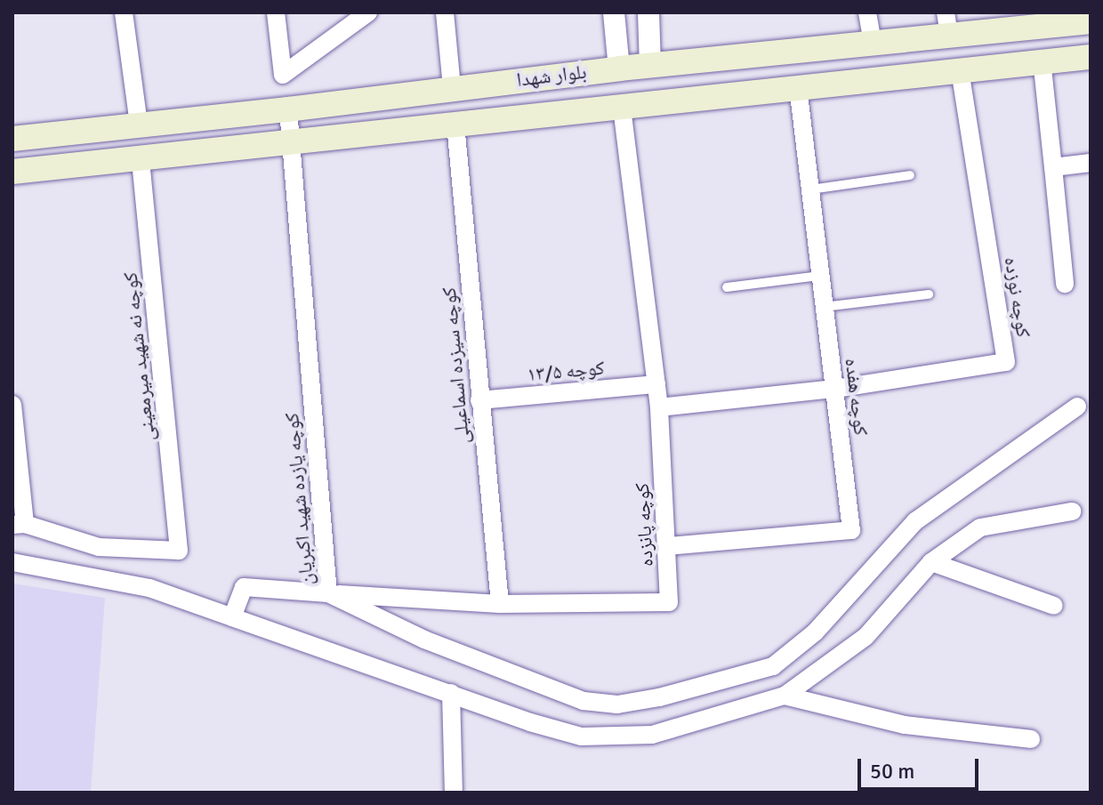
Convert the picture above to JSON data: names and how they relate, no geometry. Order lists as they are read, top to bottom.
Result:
{
  "streets": {
    "main road": ["بلوار شهدا"],
    "street": [
      "کوچه نوزده",
      "کوچه نه شهید میرمعینی",
      "کوچه سیزده اسماعیلی",
      "کوچه ۱۳/۵",
      "کوچه هفده",
      "کوچه یازده شهید اکبریان",
      "کوچه پانزده"
    ]
  },
  "crossings": [
    ["بلوار شهدا", "کوچه نوزده"],
    ["بلوار شهدا", "کوچه نه شهید میرمعینی"],
    ["بلوار شهدا", "کوچه سیزده اسماعیلی"],
    ["بلوار شهدا", "کوچه هفده"],
    ["بلوار شهدا", "کوچه یازده شهید اکبریان"],
    ["بلوار شهدا", "کوچه پانزده"],
    ["کوچه نوزده", "کوچه هفده"],
    ["کوچه سیزده اسماعیلی", "کوچه ۱۳/۵"],
    ["کوچه سیزده اسماعیلی", "کوچه پانزده"],
    ["کوچه ۱۳/۵", "کوچه پانزده"],
    ["کوچه هفده", "کوچه پانزده"],
    ["کوچه یازده شهید اکبریان", "کوچه پانزده"]
  ],
  "scale_bar": "50 m"
}
